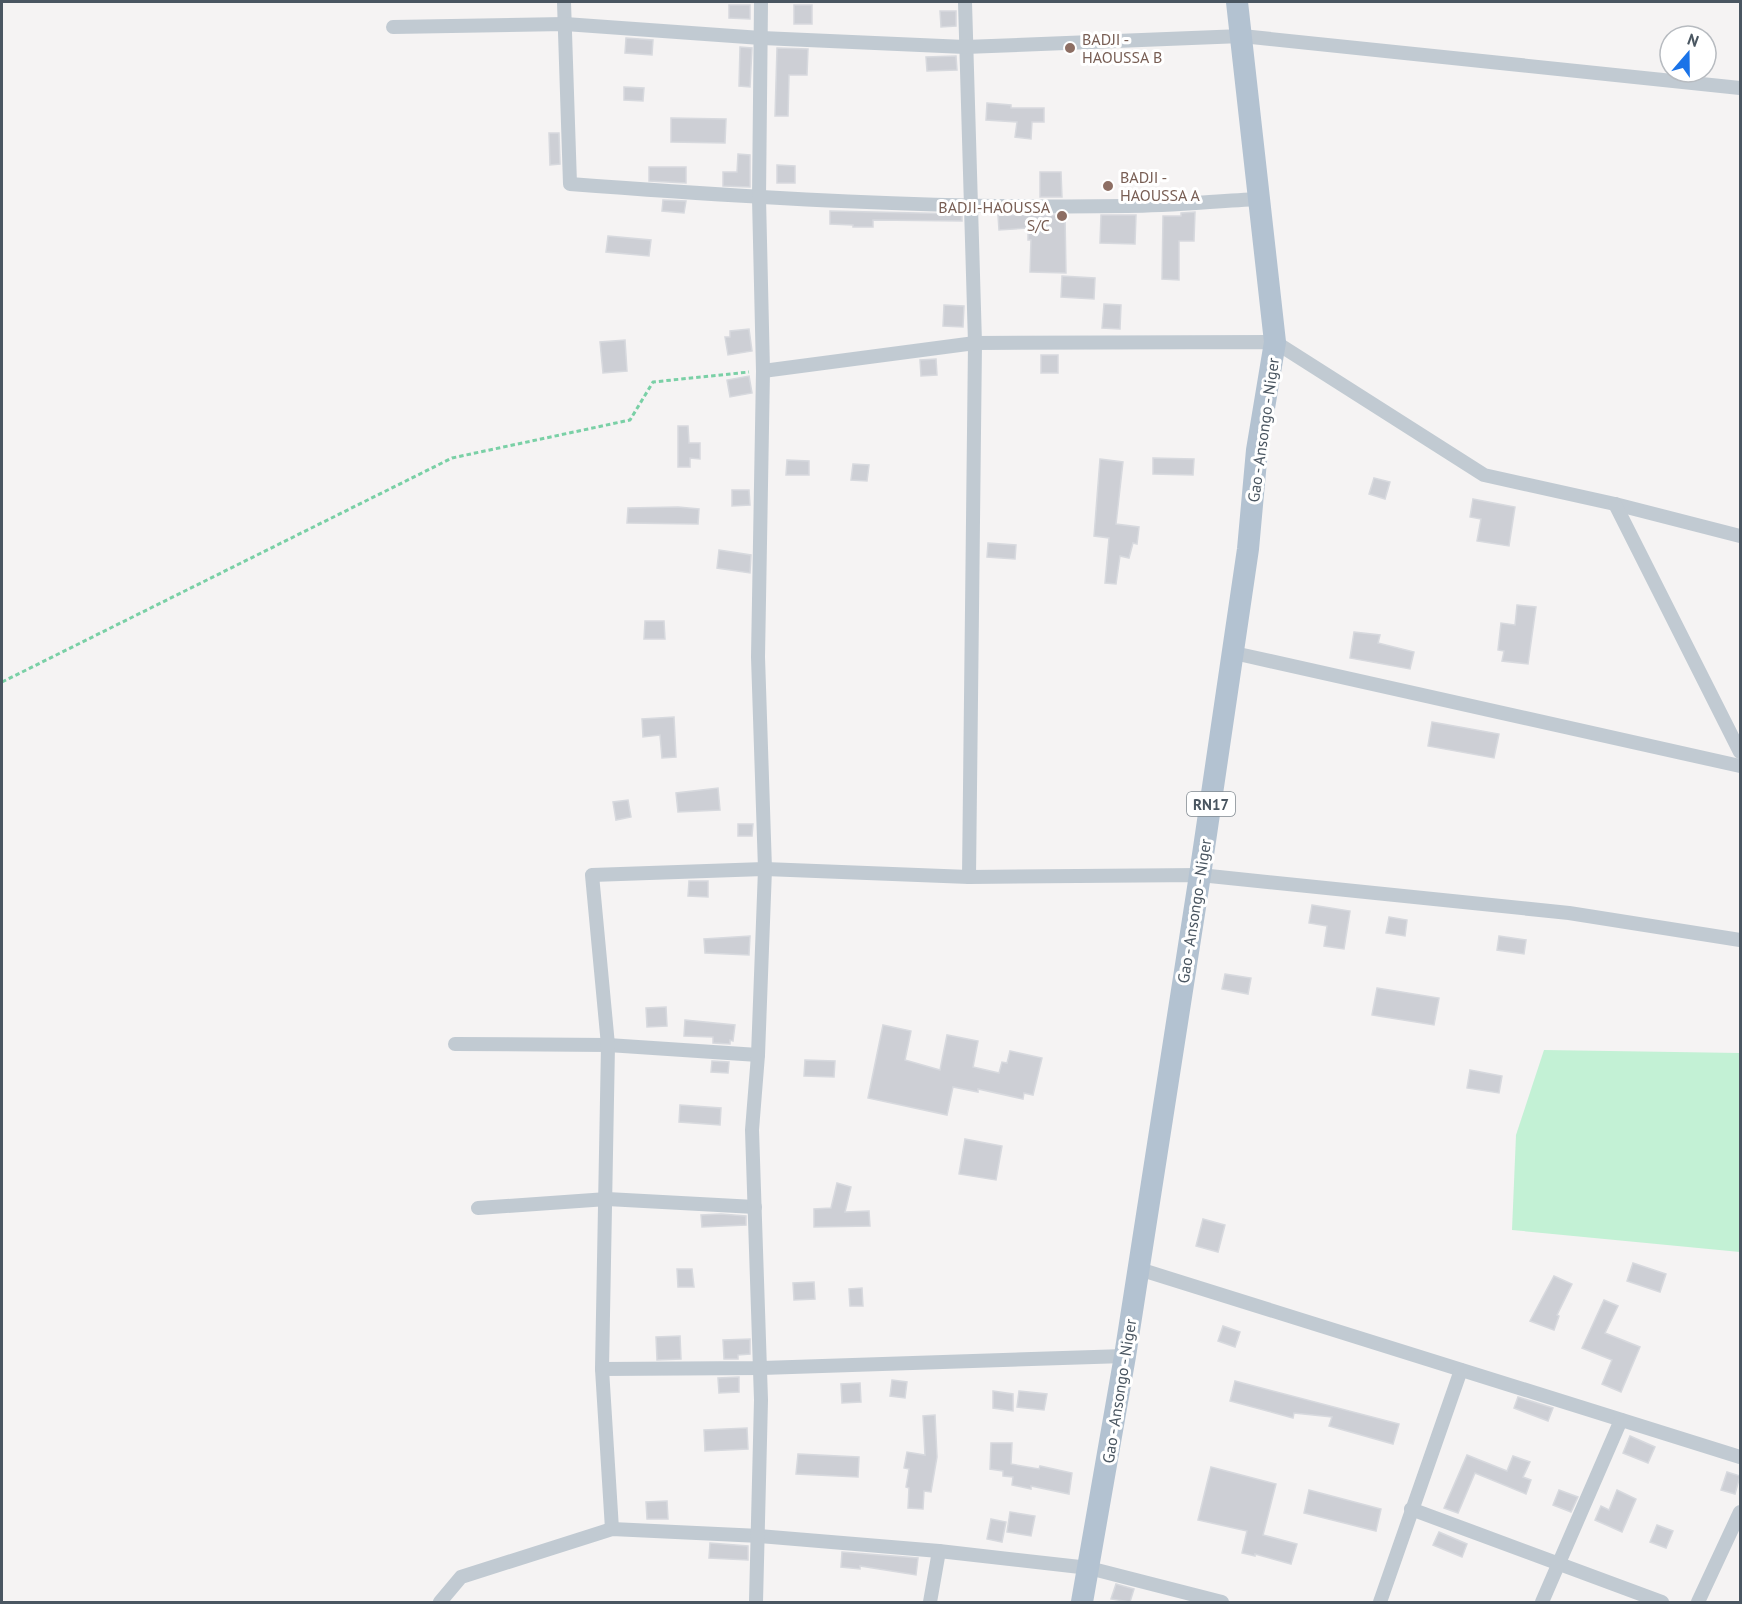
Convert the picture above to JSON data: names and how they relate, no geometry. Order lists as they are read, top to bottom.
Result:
{
  "streets": {
    "main road": ["Gao - Ansongo - Niger", "RN17"]
  },
  "places": ["BADJI - HAOUSSA B", "BADJI - HAOUSSA A", "BADJI-HAOUSSA S/C"],
  "north": "top"
}
